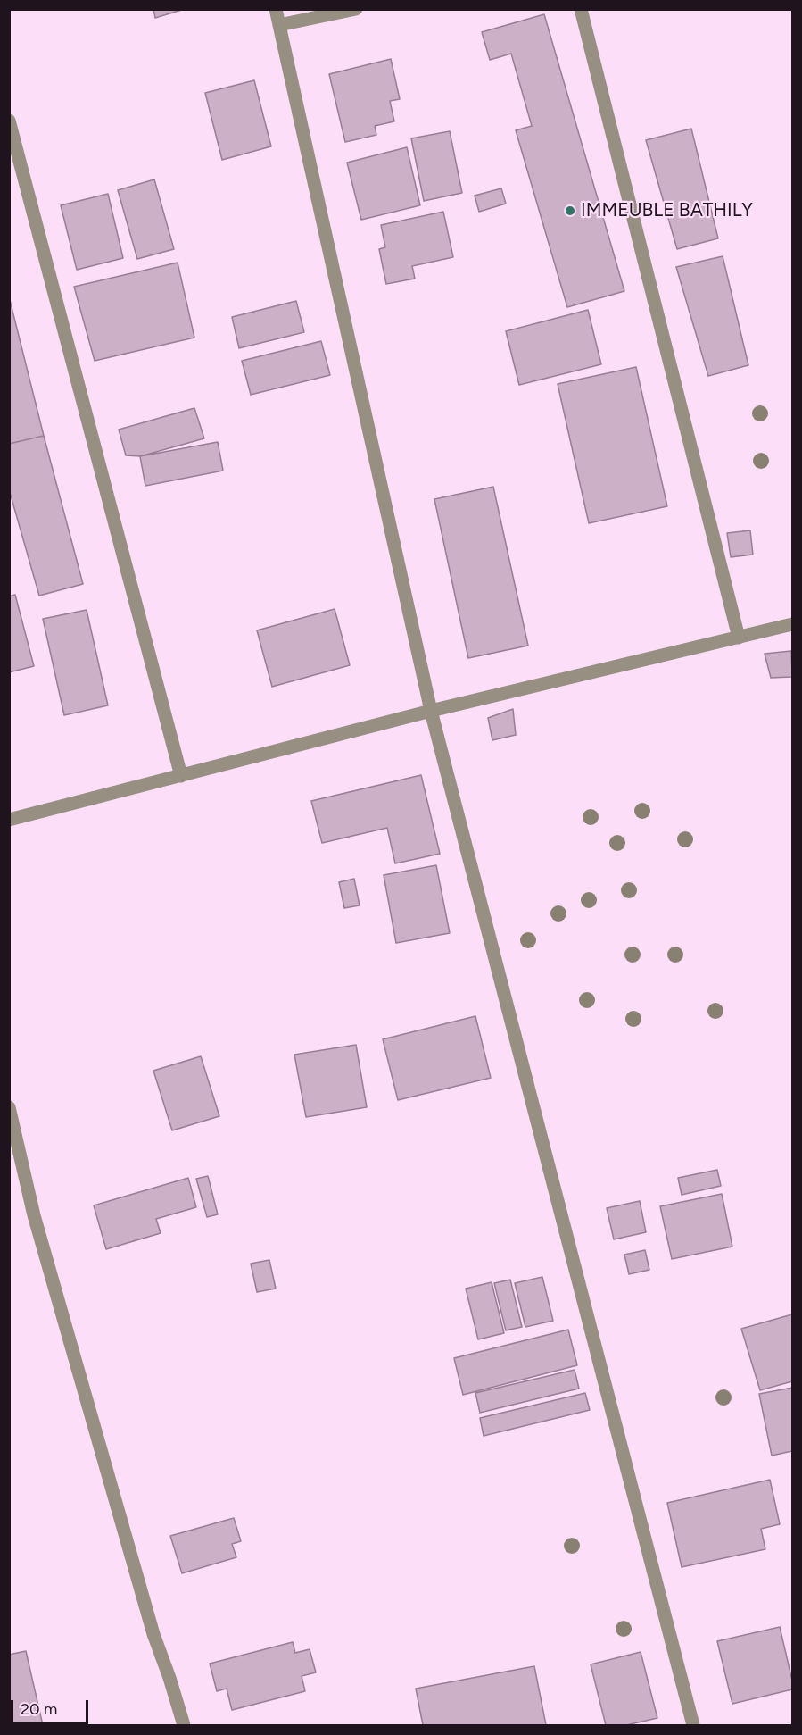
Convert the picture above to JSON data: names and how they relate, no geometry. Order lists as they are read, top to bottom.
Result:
{
  "places": ["IMMEUBLE BATHILY"],
  "scale_bar": "20 m"
}
